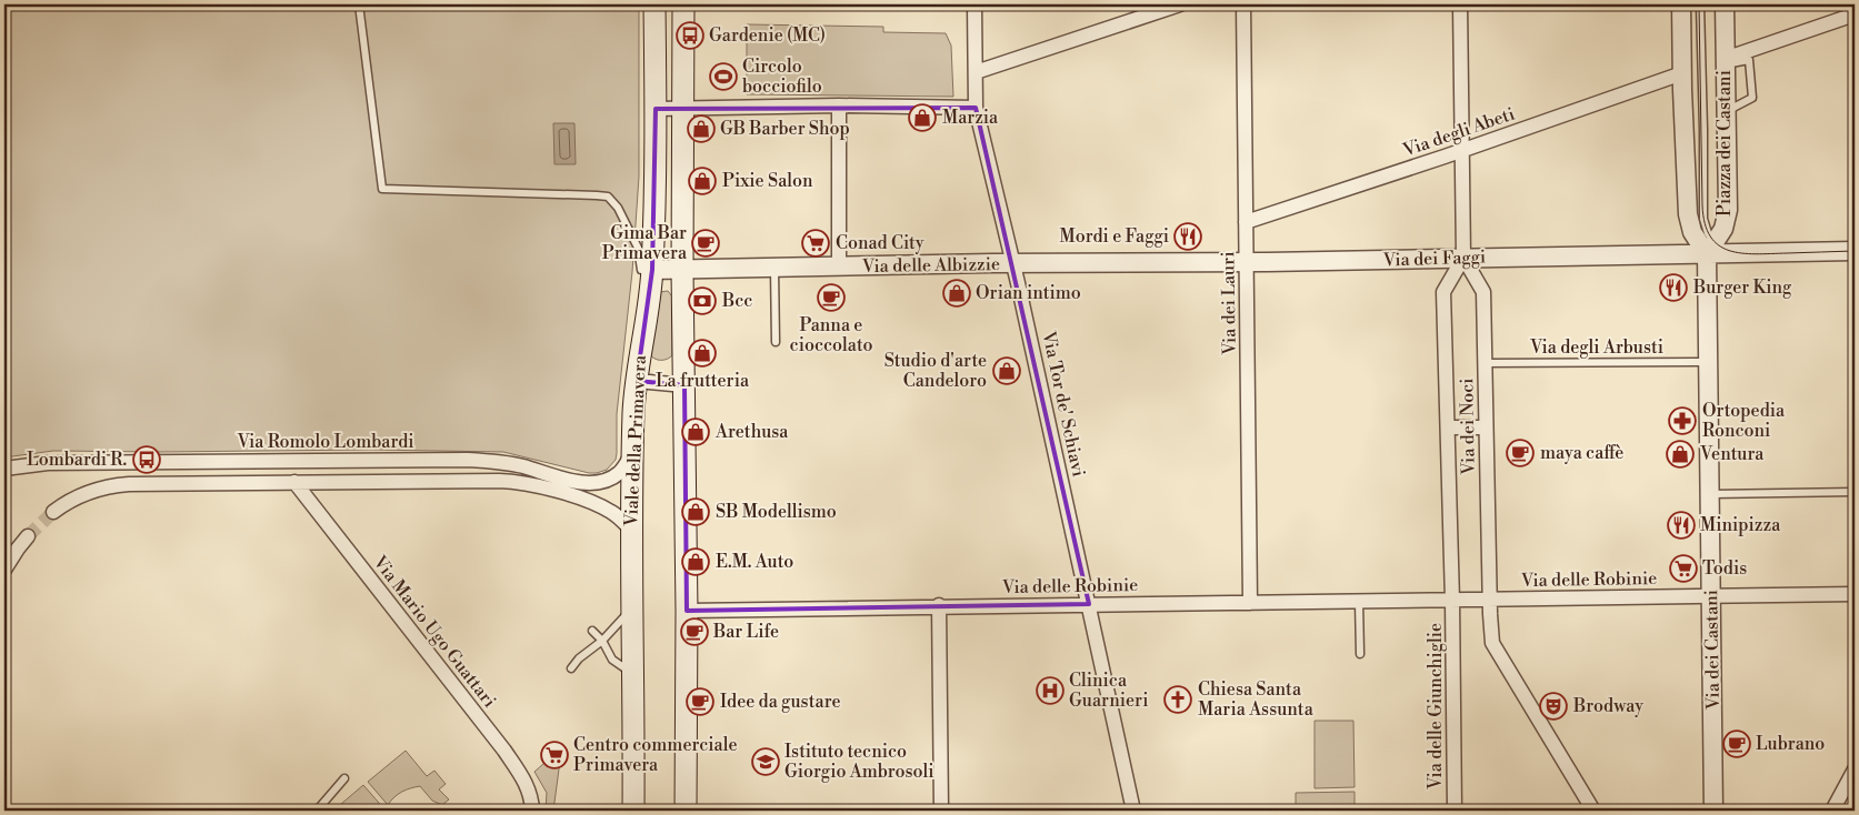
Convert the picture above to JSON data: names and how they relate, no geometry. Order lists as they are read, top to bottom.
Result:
{
  "streets": {
    "main road": ["Viale della Primavera"],
    "street": [
      "Via degli Abeti",
      "Piazza dei Castani",
      "Via dei Faggi",
      "Via delle Albizzie",
      "Via dei Lauri",
      "Via Tor de' Schiavi",
      "Via dei Noci",
      "Via Romolo Lombardi",
      "Via delle Robinie",
      "Via Mario Ugo Guattari",
      "Via dei Castani",
      "Via delle Giunchiglie"
    ],
    "lane": ["Via degli Arbusti"]
  },
  "crossings": [
    ["Via degli Abeti", "Piazza dei Castani"],
    ["Via degli Abeti", "Via dei Lauri"],
    ["Via degli Abeti", "Via dei Noci"],
    ["Piazza dei Castani", "Via dei Faggi"],
    ["Piazza dei Castani", "Via dei Castani"],
    ["Via dei Faggi", "Via delle Albizzie"],
    ["Via dei Faggi", "Via dei Lauri"],
    ["Via dei Faggi", "Via Tor de' Schiavi"],
    ["Via dei Faggi", "Via dei Noci"],
    ["Via dei Faggi", "Via dei Castani"],
    ["Via delle Albizzie", "Via Tor de' Schiavi"],
    ["Via delle Albizzie", "Viale della Primavera"],
    ["Via dei Lauri", "Via delle Robinie"],
    ["Via degli Arbusti", "Via dei Noci"],
    ["Via degli Arbusti", "Via dei Castani"],
    ["Via Tor de' Schiavi", "Via delle Robinie"],
    ["Via dei Noci", "Via delle Robinie"],
    ["Via dei Noci", "Via delle Giunchiglie"],
    ["Viale della Primavera", "Via Romolo Lombardi"],
    ["Via delle Robinie", "Via dei Castani"],
    ["Via delle Robinie", "Via delle Giunchiglie"]
  ],
  "places": {
    "bus stop": ["Gardenie (MC)", "Lombardi R."],
    "sports": ["Circolo bocciofilo"],
    "shop": [
      "Marzia",
      "GB Barber Shop",
      "Pixie Salon",
      "Orian intimo",
      "La frutteria",
      "Studio d'arte Candeloro",
      "Arethusa",
      "Ventura",
      "SB Modellismo",
      "E.M. Auto"
    ],
    "restaurant": ["Mordi e Faggi", "Burger King", "Minipizza"],
    "cafe": [
      "Gima Bar Primavera",
      "Panna e cioccolato",
      "maya caffè",
      "Bar Life",
      "Idee da gustare",
      "Lubrano"
    ],
    "supermarket": ["Conad City", "Todis", "Centro commerciale Primavera"],
    "bank": ["Bcc"],
    "pharmacy": ["Ortopedia Ronconi"],
    "hospital": ["Clinica Guarnieri"],
    "church": ["Chiesa Santa Maria Assunta"],
    "theatre": ["Brodway"],
    "school or university": ["Istituto tecnico Giorgio Ambrosoli"]
  }
}
